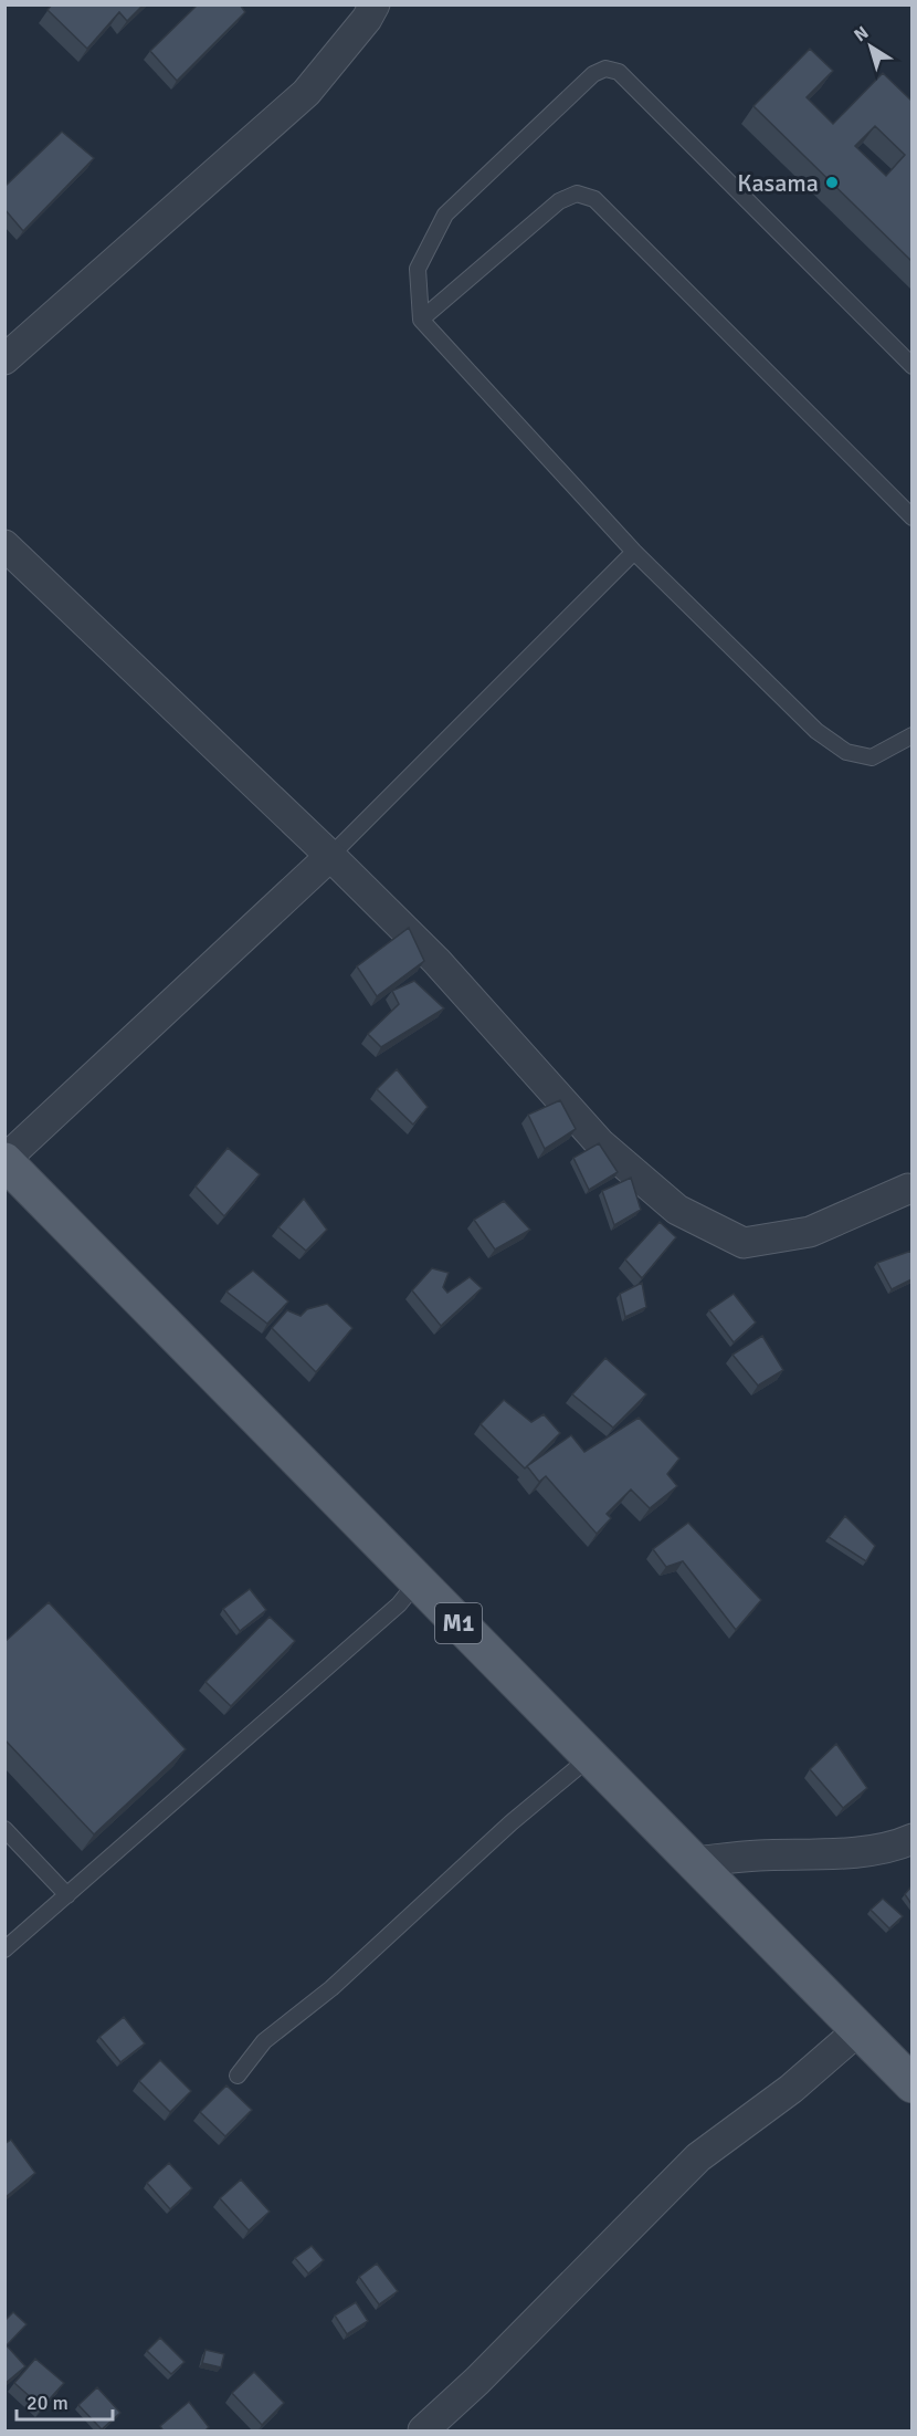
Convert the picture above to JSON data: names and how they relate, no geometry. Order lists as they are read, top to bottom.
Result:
{
  "streets": {
    "main road": ["M1"]
  },
  "places": ["Kasama"],
  "scale_bar": "20 m",
  "north": "top left"
}
